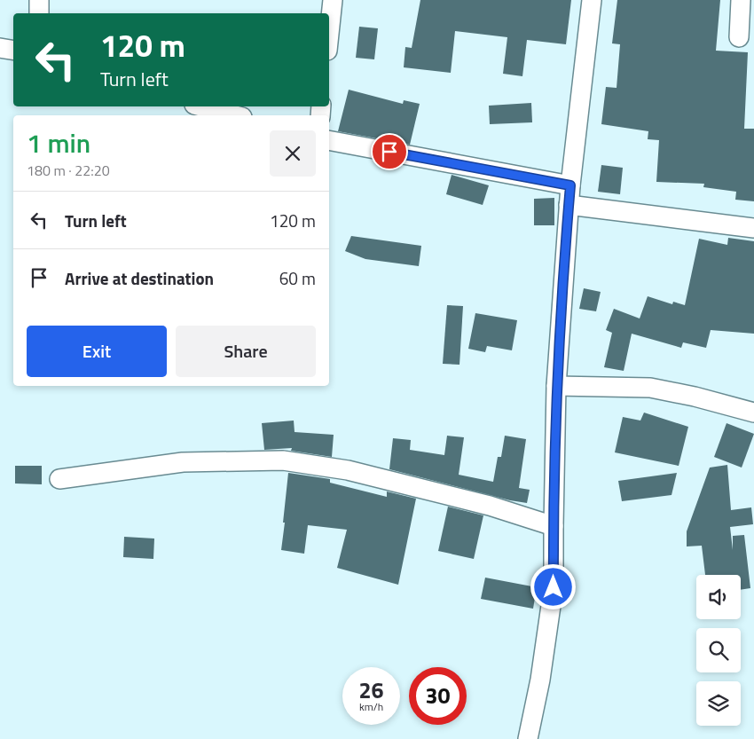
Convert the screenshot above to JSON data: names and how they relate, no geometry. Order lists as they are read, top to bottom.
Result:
{
  "page": {
    "turn": ["120 m", "Turn left"],
    "heading": ["1 min", "180 m · 22:20"],
    "list": [
      {
        "name": "Turn left",
        "value": "120 m"
      },
      {
        "name": "Arrive at destination",
        "value": "60 m"
      }
    ],
    "buttons": ["Exit", "Share"],
    "speed": "26 km/h",
    "limit": "30"
  }
}
